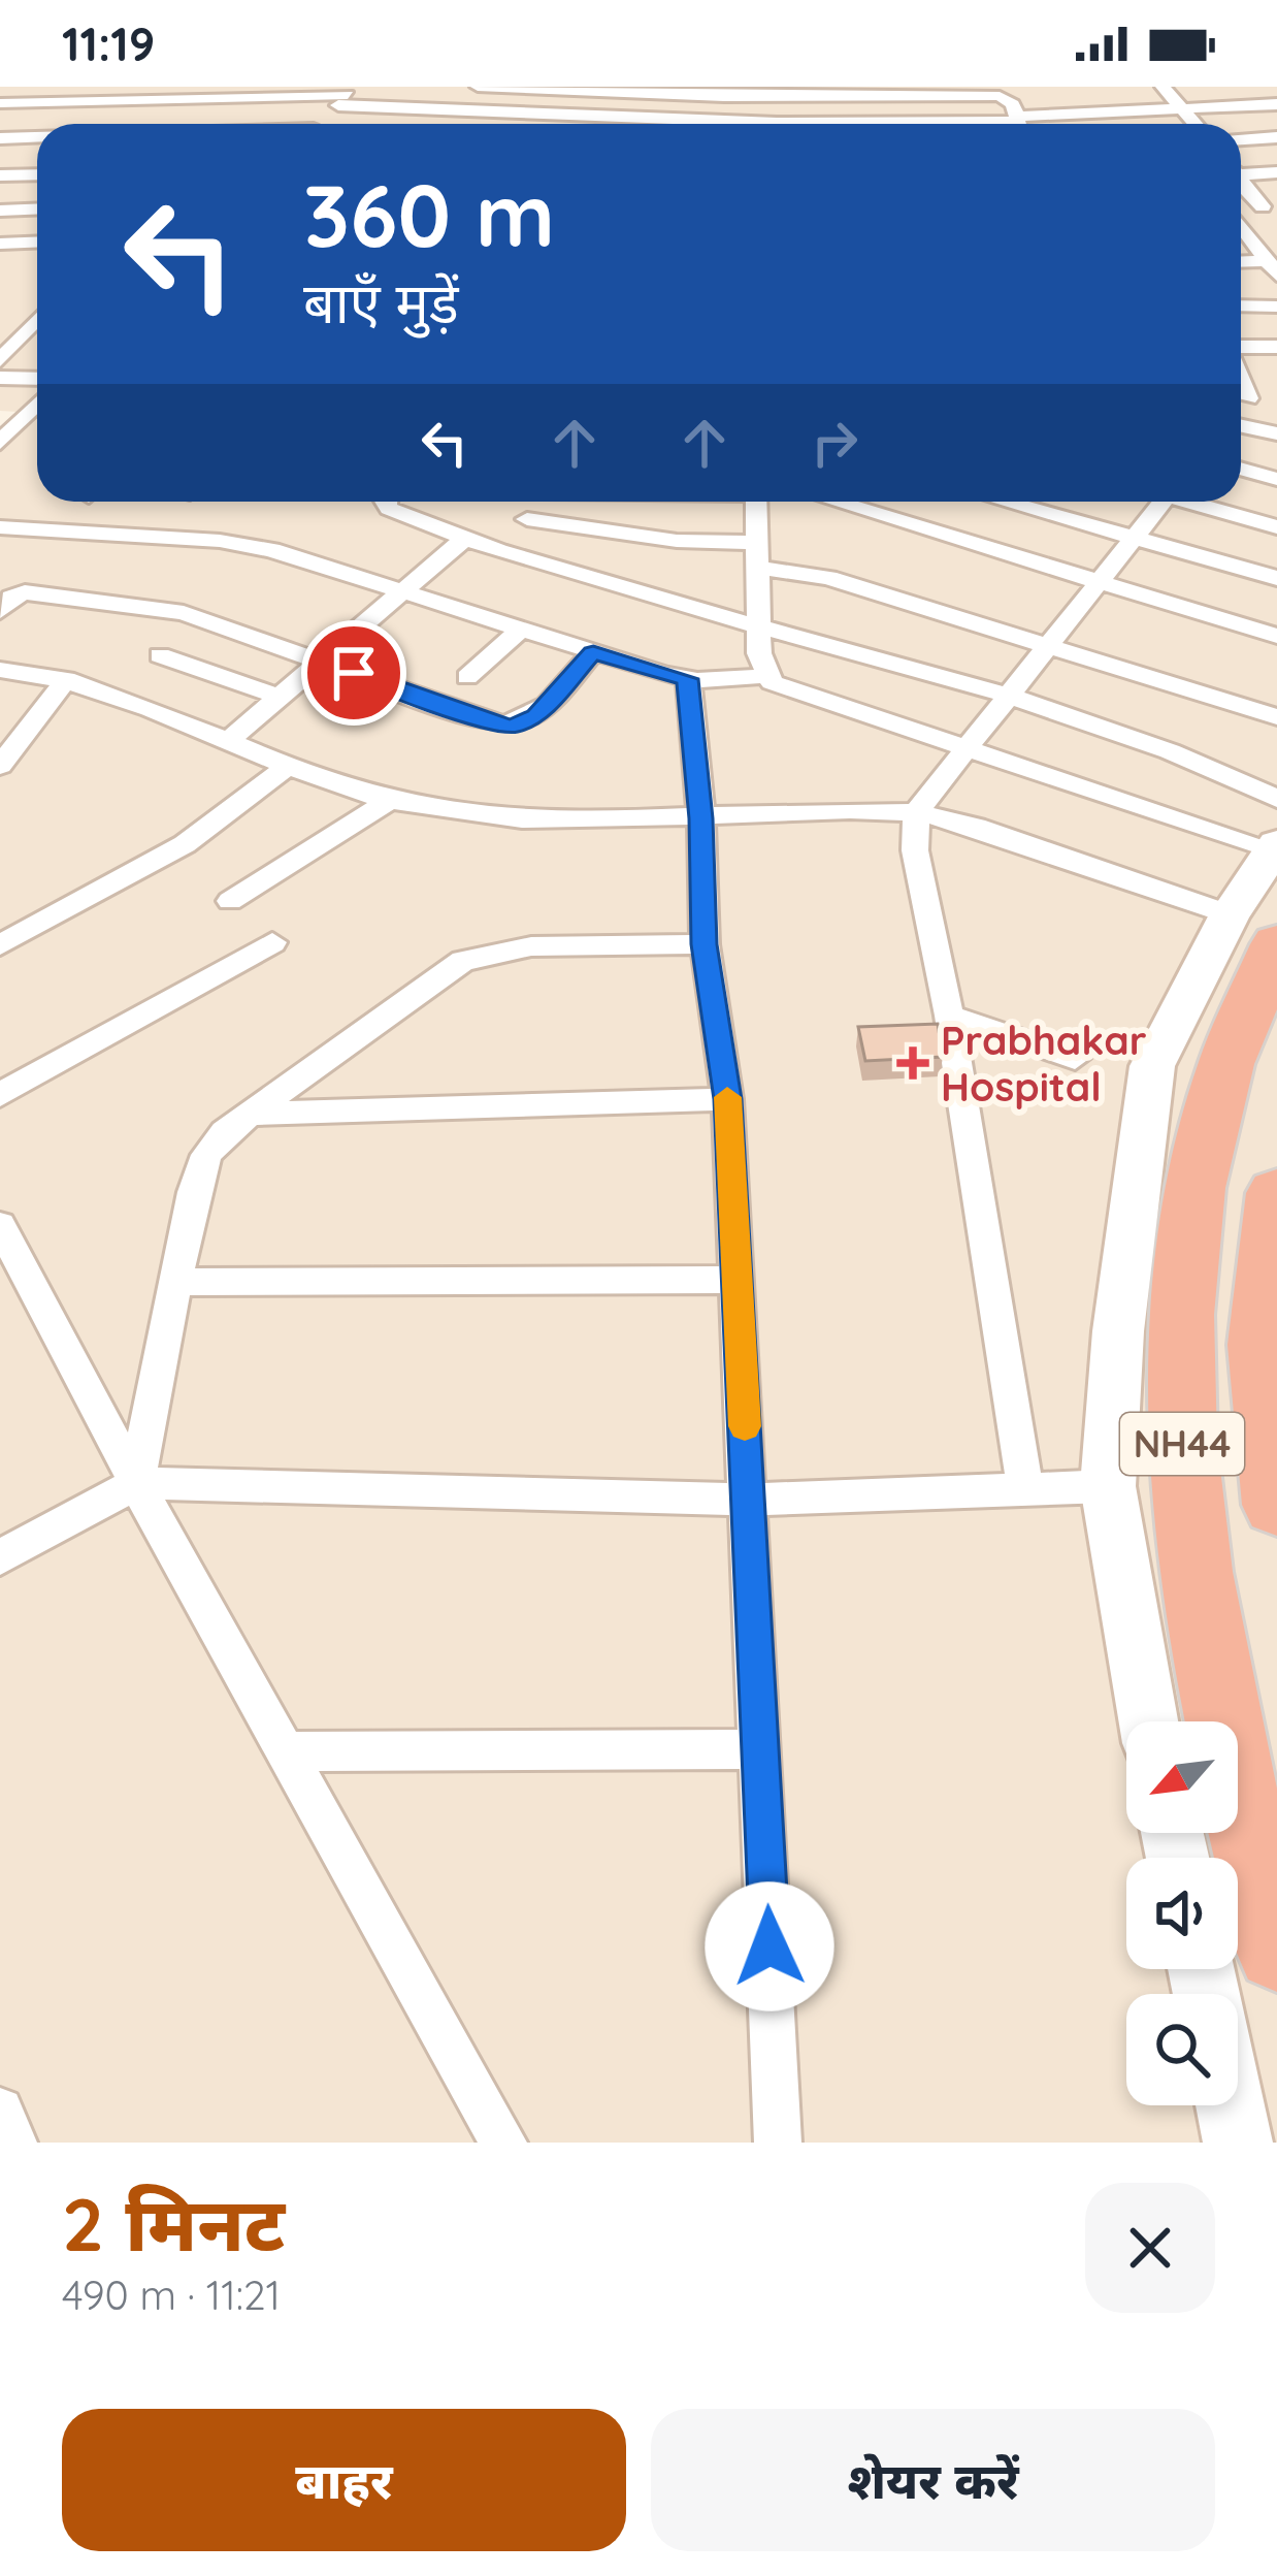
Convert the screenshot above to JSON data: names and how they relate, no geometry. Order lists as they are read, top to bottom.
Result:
{
  "streets": {
    "highway": ["NH44"]
  },
  "places": {
    "health": ["Prabhakar Hospital"]
  },
  "north": "bottom left",
  "page": {
    "status": "11:19",
    "turn": ["360 m", "बाएँ मुड़ें"],
    "heading": ["2 मिनट", "490 m · 11:21"],
    "buttons": ["बाहर", "शेयर करें"]
  }
}
